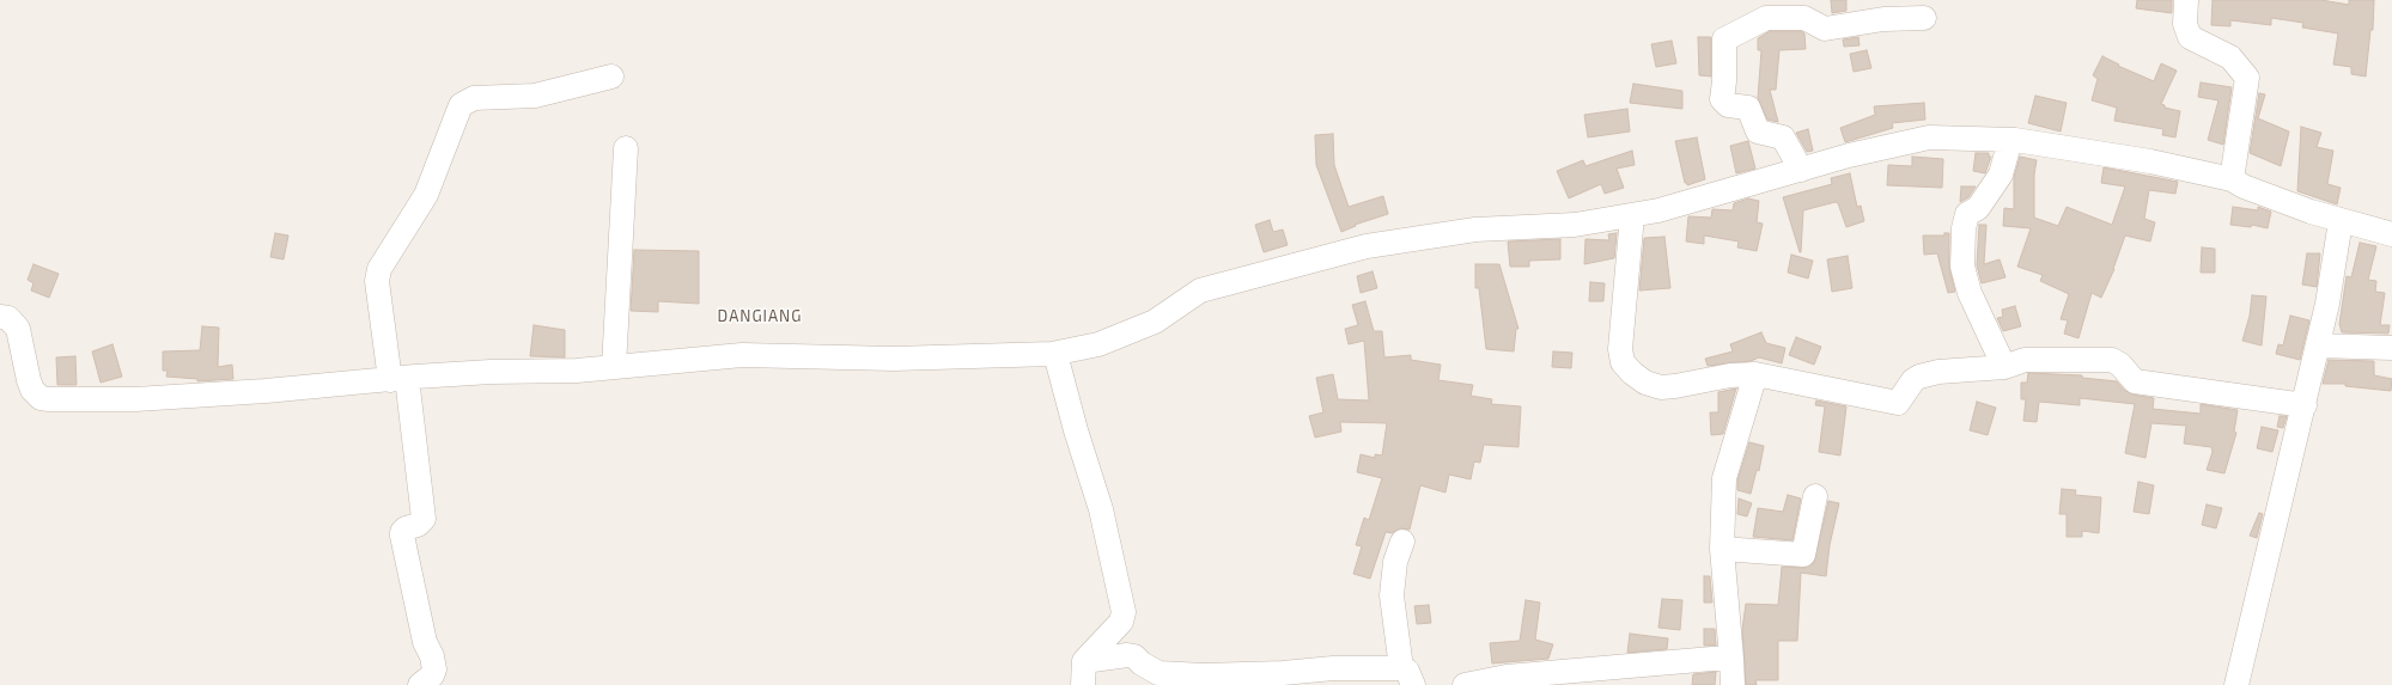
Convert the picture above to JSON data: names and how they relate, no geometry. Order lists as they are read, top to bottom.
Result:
{
  "districts": ["DANGIANG"]
}
